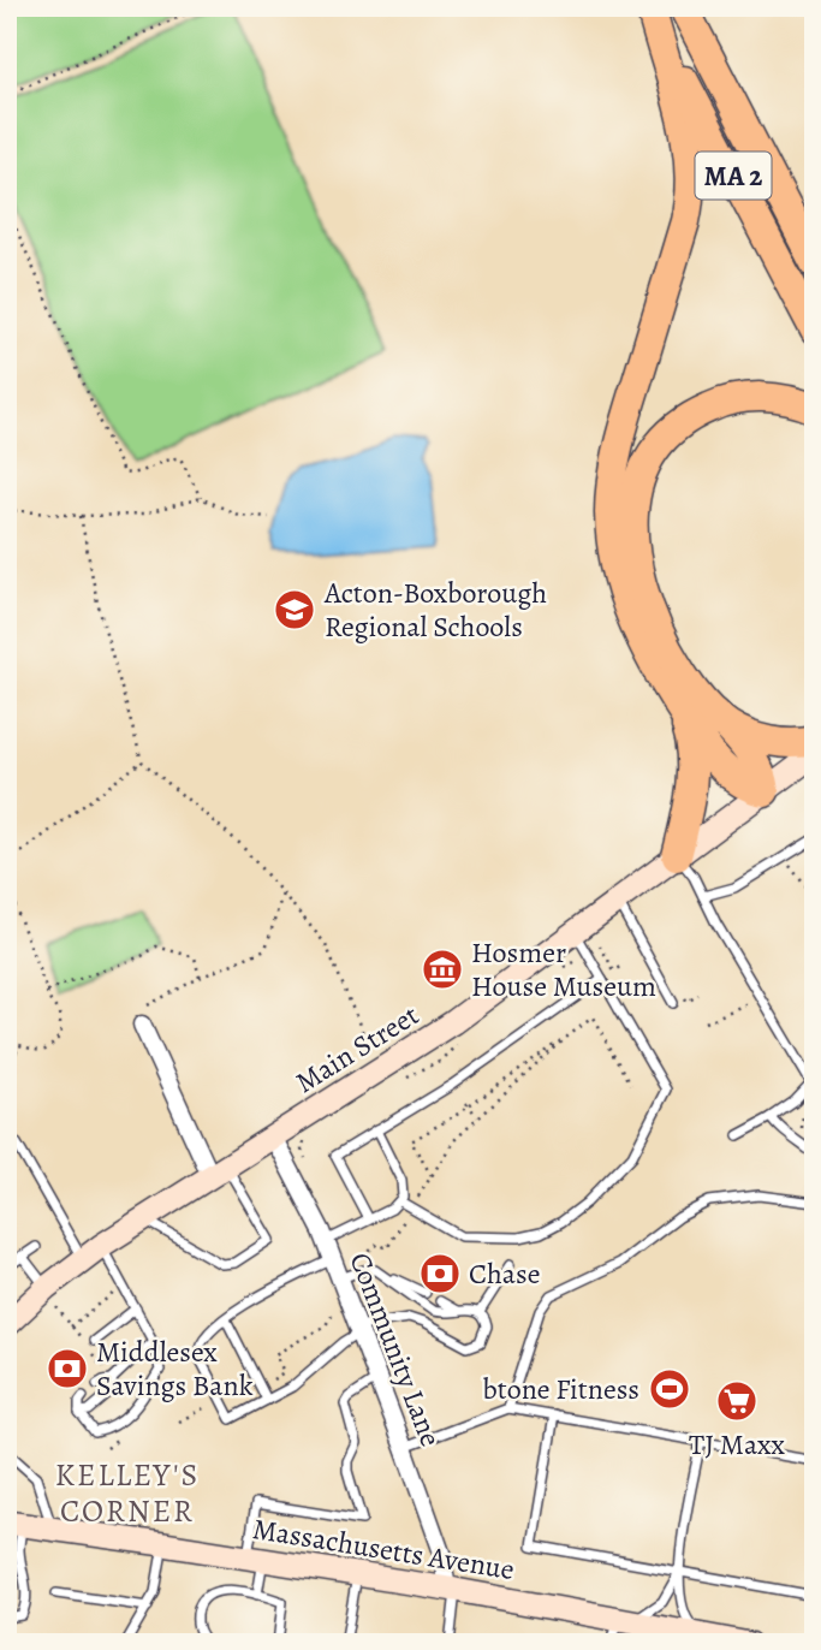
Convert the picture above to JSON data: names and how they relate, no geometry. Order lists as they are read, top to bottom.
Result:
{
  "streets": {
    "highway": ["MA 2"],
    "main road": ["Main Street", "Massachusetts Avenue"],
    "street": ["Community Lane"]
  },
  "crossings": [
    ["Main Street", "Community Lane"],
    ["Community Lane", "Massachusetts Avenue"]
  ],
  "districts": ["KELLEY'S CORNER"],
  "places": {
    "school or university": ["Acton-Boxborough Regional Schools"],
    "museum": ["Hosmer House Museum"],
    "bank": ["Chase", "Middlesex Savings Bank"],
    "sports": ["btone Fitness"],
    "supermarket": ["TJ Maxx"]
  }
}
